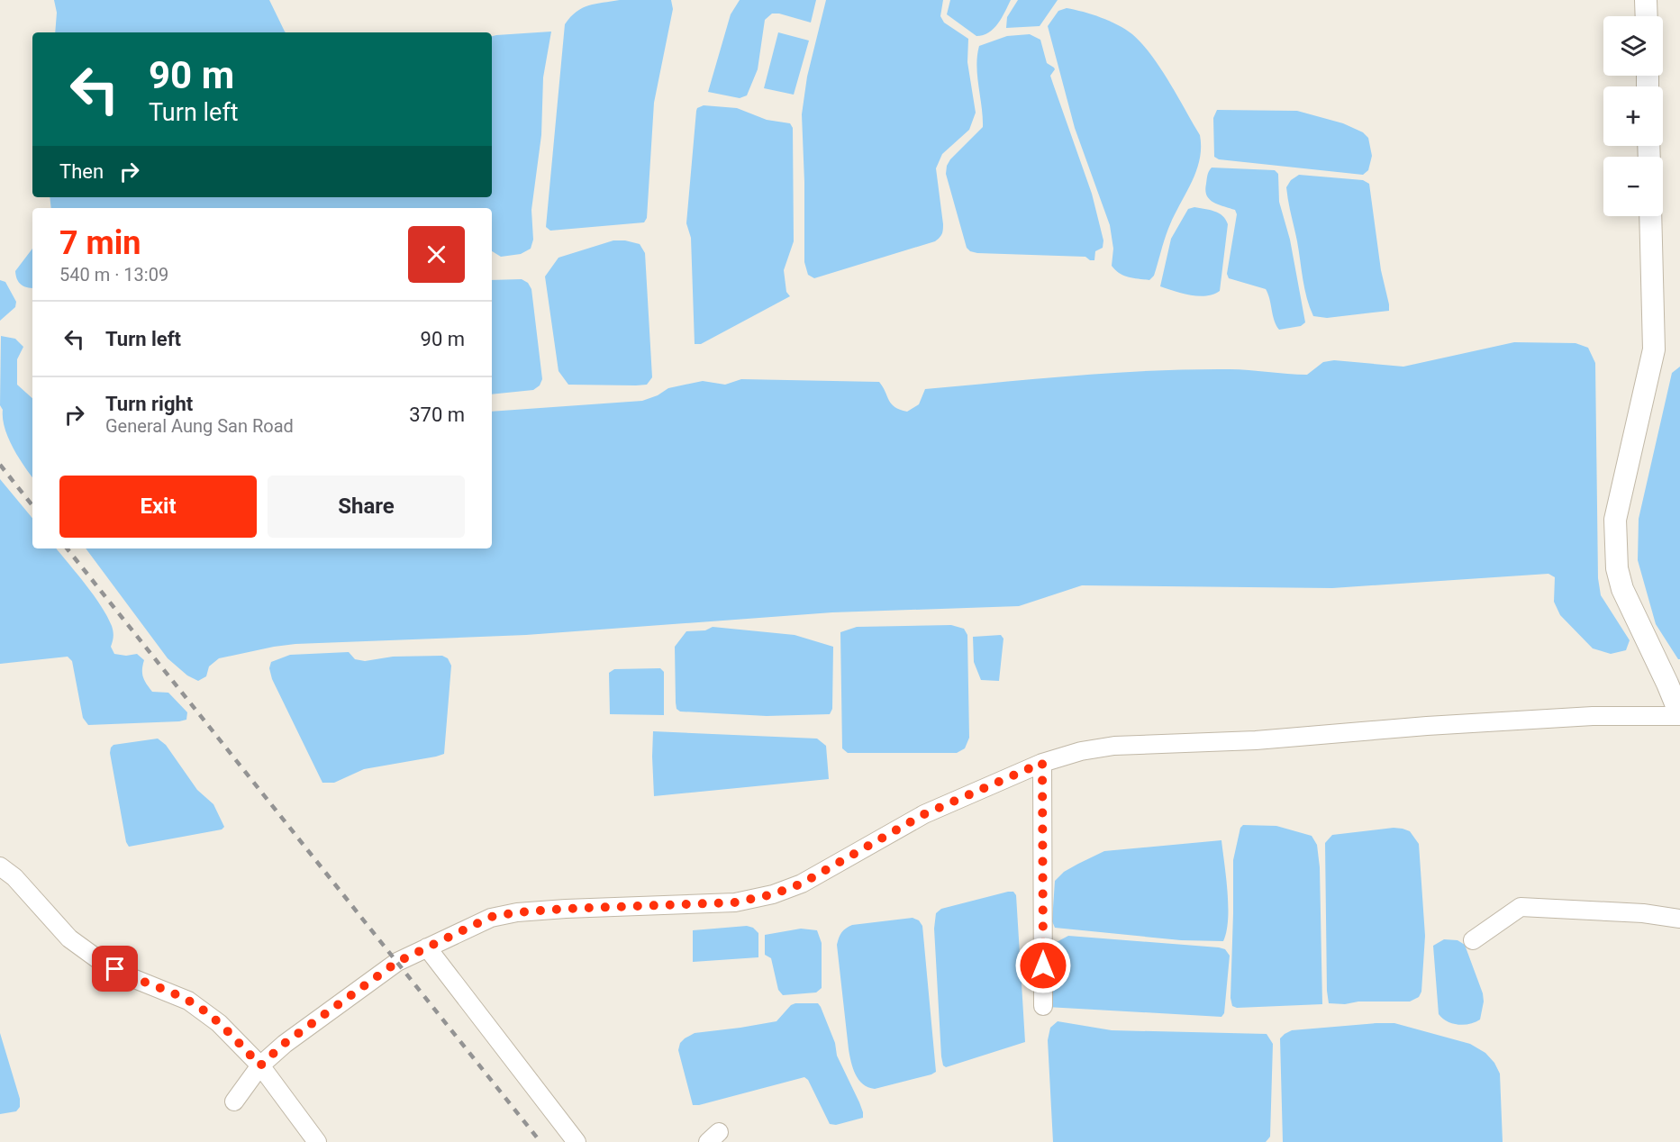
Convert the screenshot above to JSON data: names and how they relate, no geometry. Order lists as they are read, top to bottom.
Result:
{
  "page": {
    "map_buttons": ["+", "−"],
    "turn": ["90 m", "Turn left"],
    "then": "Then",
    "heading": ["7 min", "540 m · 13:09"],
    "list": [
      {
        "name": "Turn left",
        "value": "90 m"
      },
      {
        "name": "Turn right",
        "note": "General Aung San Road",
        "value": "370 m"
      }
    ],
    "buttons": ["Exit", "Share"]
  }
}
